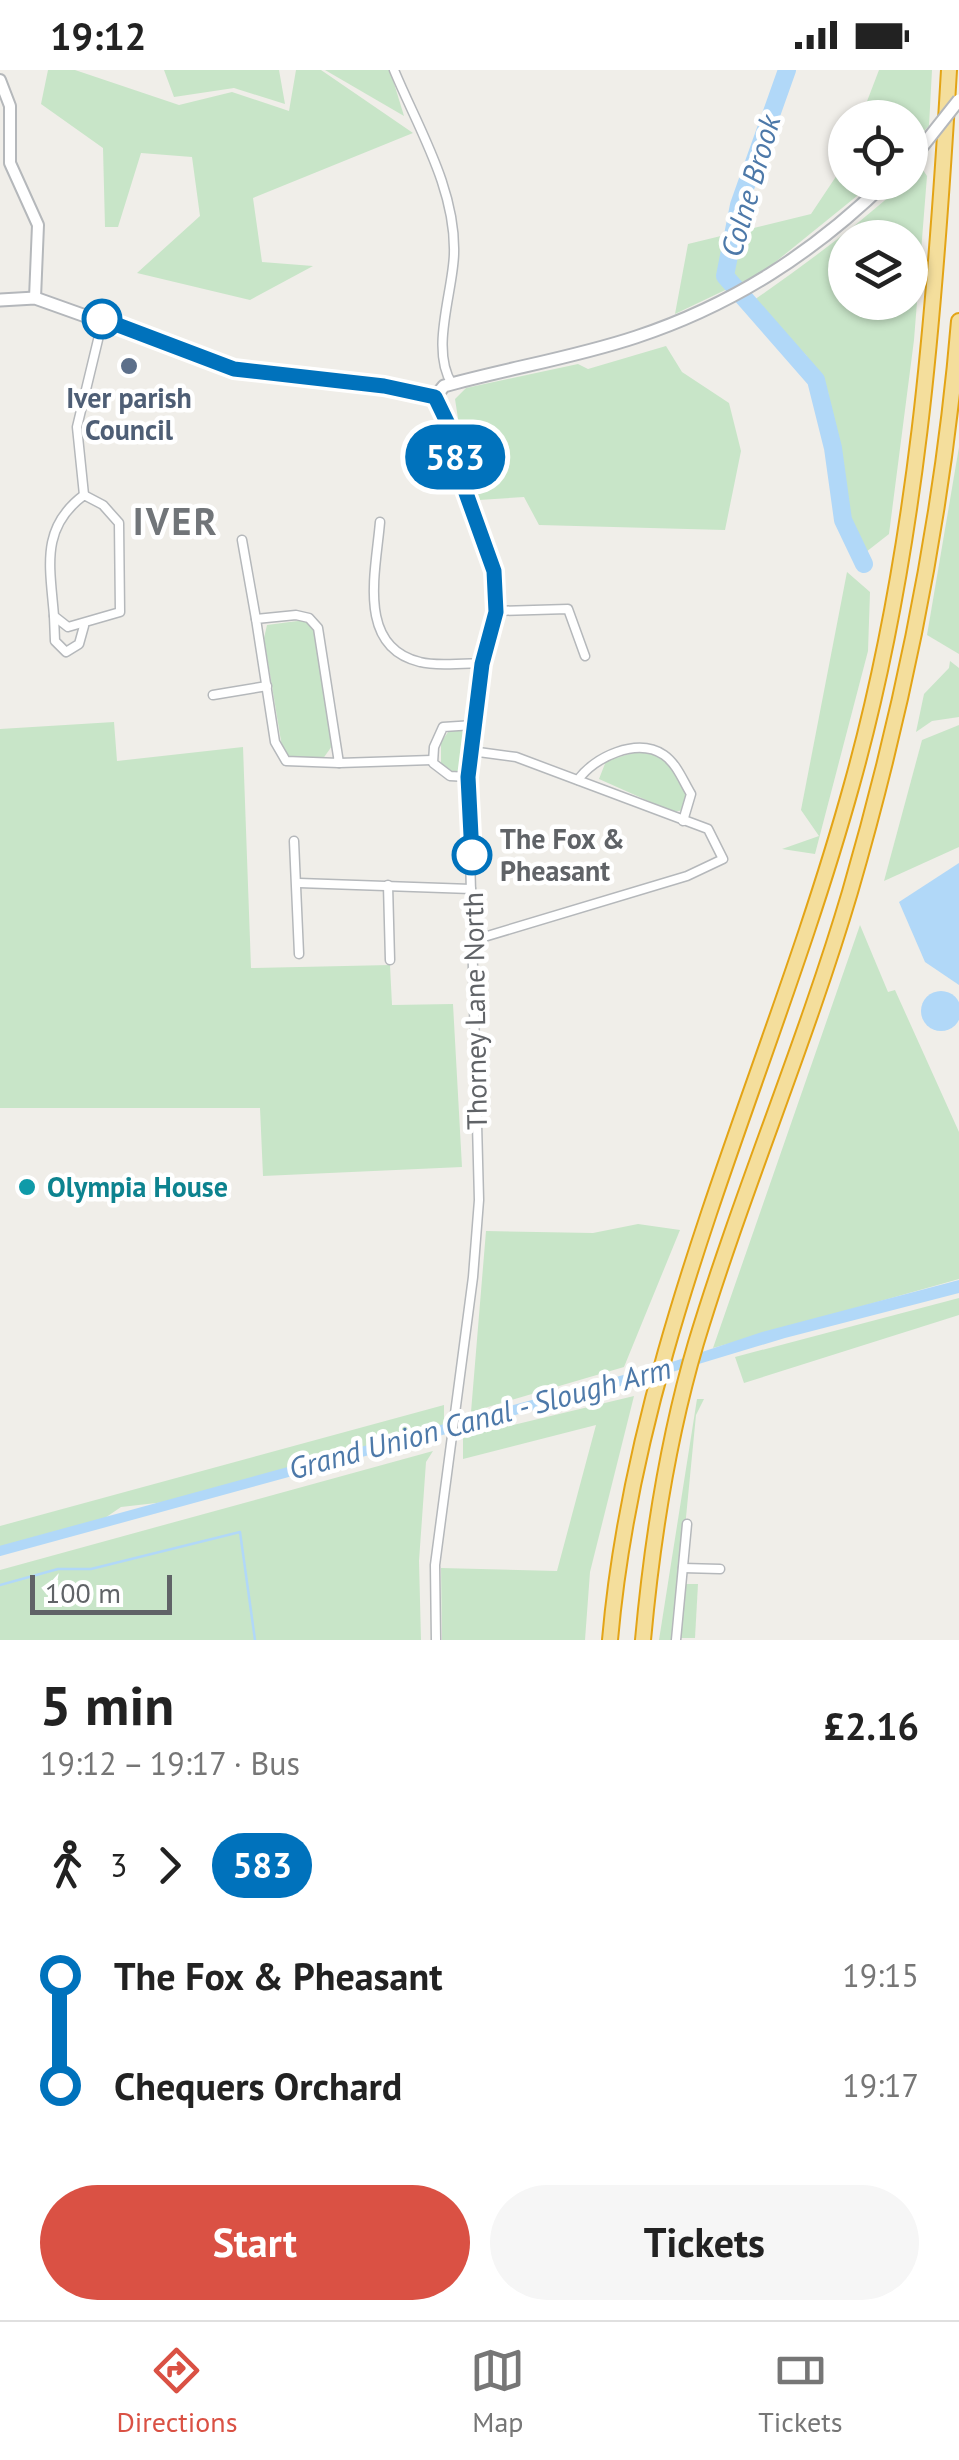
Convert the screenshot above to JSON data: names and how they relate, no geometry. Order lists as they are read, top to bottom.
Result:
{
  "streets": {
    "street": ["Thorney Lane North"]
  },
  "districts": ["IVER"],
  "water": ["Colne Brook", "Grand Union Canal - Slough Arm"],
  "places": ["Iver parish Council", "The Fox & Pheasant", "Olympia House"],
  "lines": ["bus line 583"],
  "scale_bar": "100 m",
  "page": {
    "status": "19:12",
    "on_map": "583",
    "scale": "100 m",
    "heading": ["5 min", "19:12 – 19:17 · Bus", "£2.16"],
    "legs": ["3", "583"],
    "list": [
      {
        "name": "The Fox & Pheasant",
        "value": "19:15"
      },
      {
        "name": "Chequers Orchard",
        "value": "19:17"
      }
    ],
    "buttons": ["Start", "Tickets"],
    "tabs": ["Directions", "Map", "Tickets"]
  }
}
